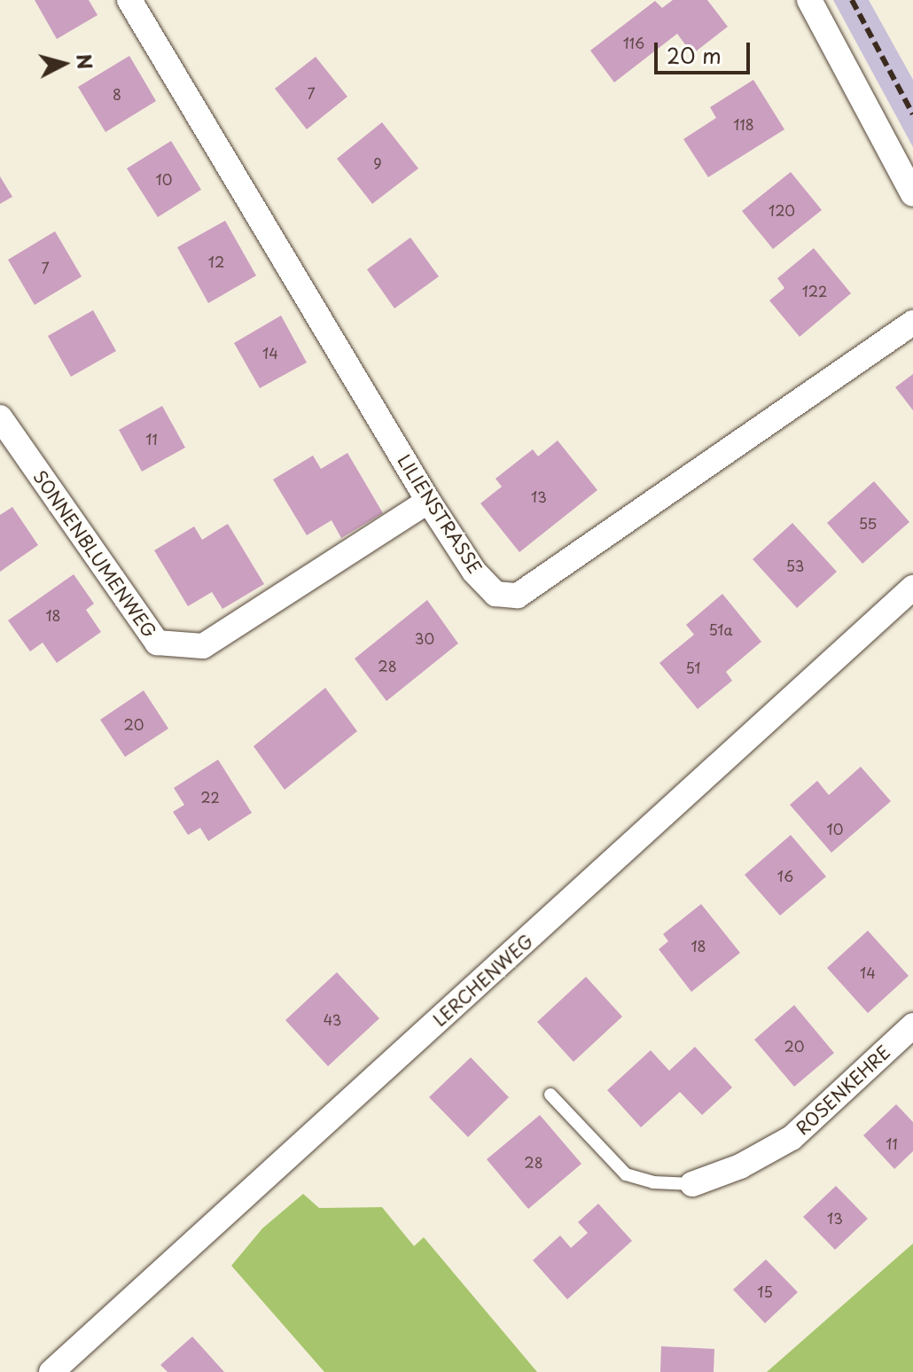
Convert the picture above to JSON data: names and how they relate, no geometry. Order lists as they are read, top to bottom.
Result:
{
  "streets": {
    "street": [
      "LILIENSTRASSE",
      "SONNENBLUMENWEG",
      "LERCHENWEG",
      "ROSENKEHRE"
    ]
  },
  "crossings": [
    ["LILIENSTRASSE", "SONNENBLUMENWEG"]
  ],
  "house_numbers": [
    "116",
    "7",
    "8",
    "118",
    "9",
    "10",
    "120",
    "12",
    "7",
    "122",
    "14",
    "11",
    "13",
    "55",
    "53",
    "18",
    "51a",
    "30",
    "28",
    "51",
    "20",
    "22",
    "10",
    "16",
    "18",
    "14",
    "43",
    "20",
    "11",
    "28",
    "13",
    "15"
  ],
  "scale_bar": "20 m",
  "north": "right"
}
